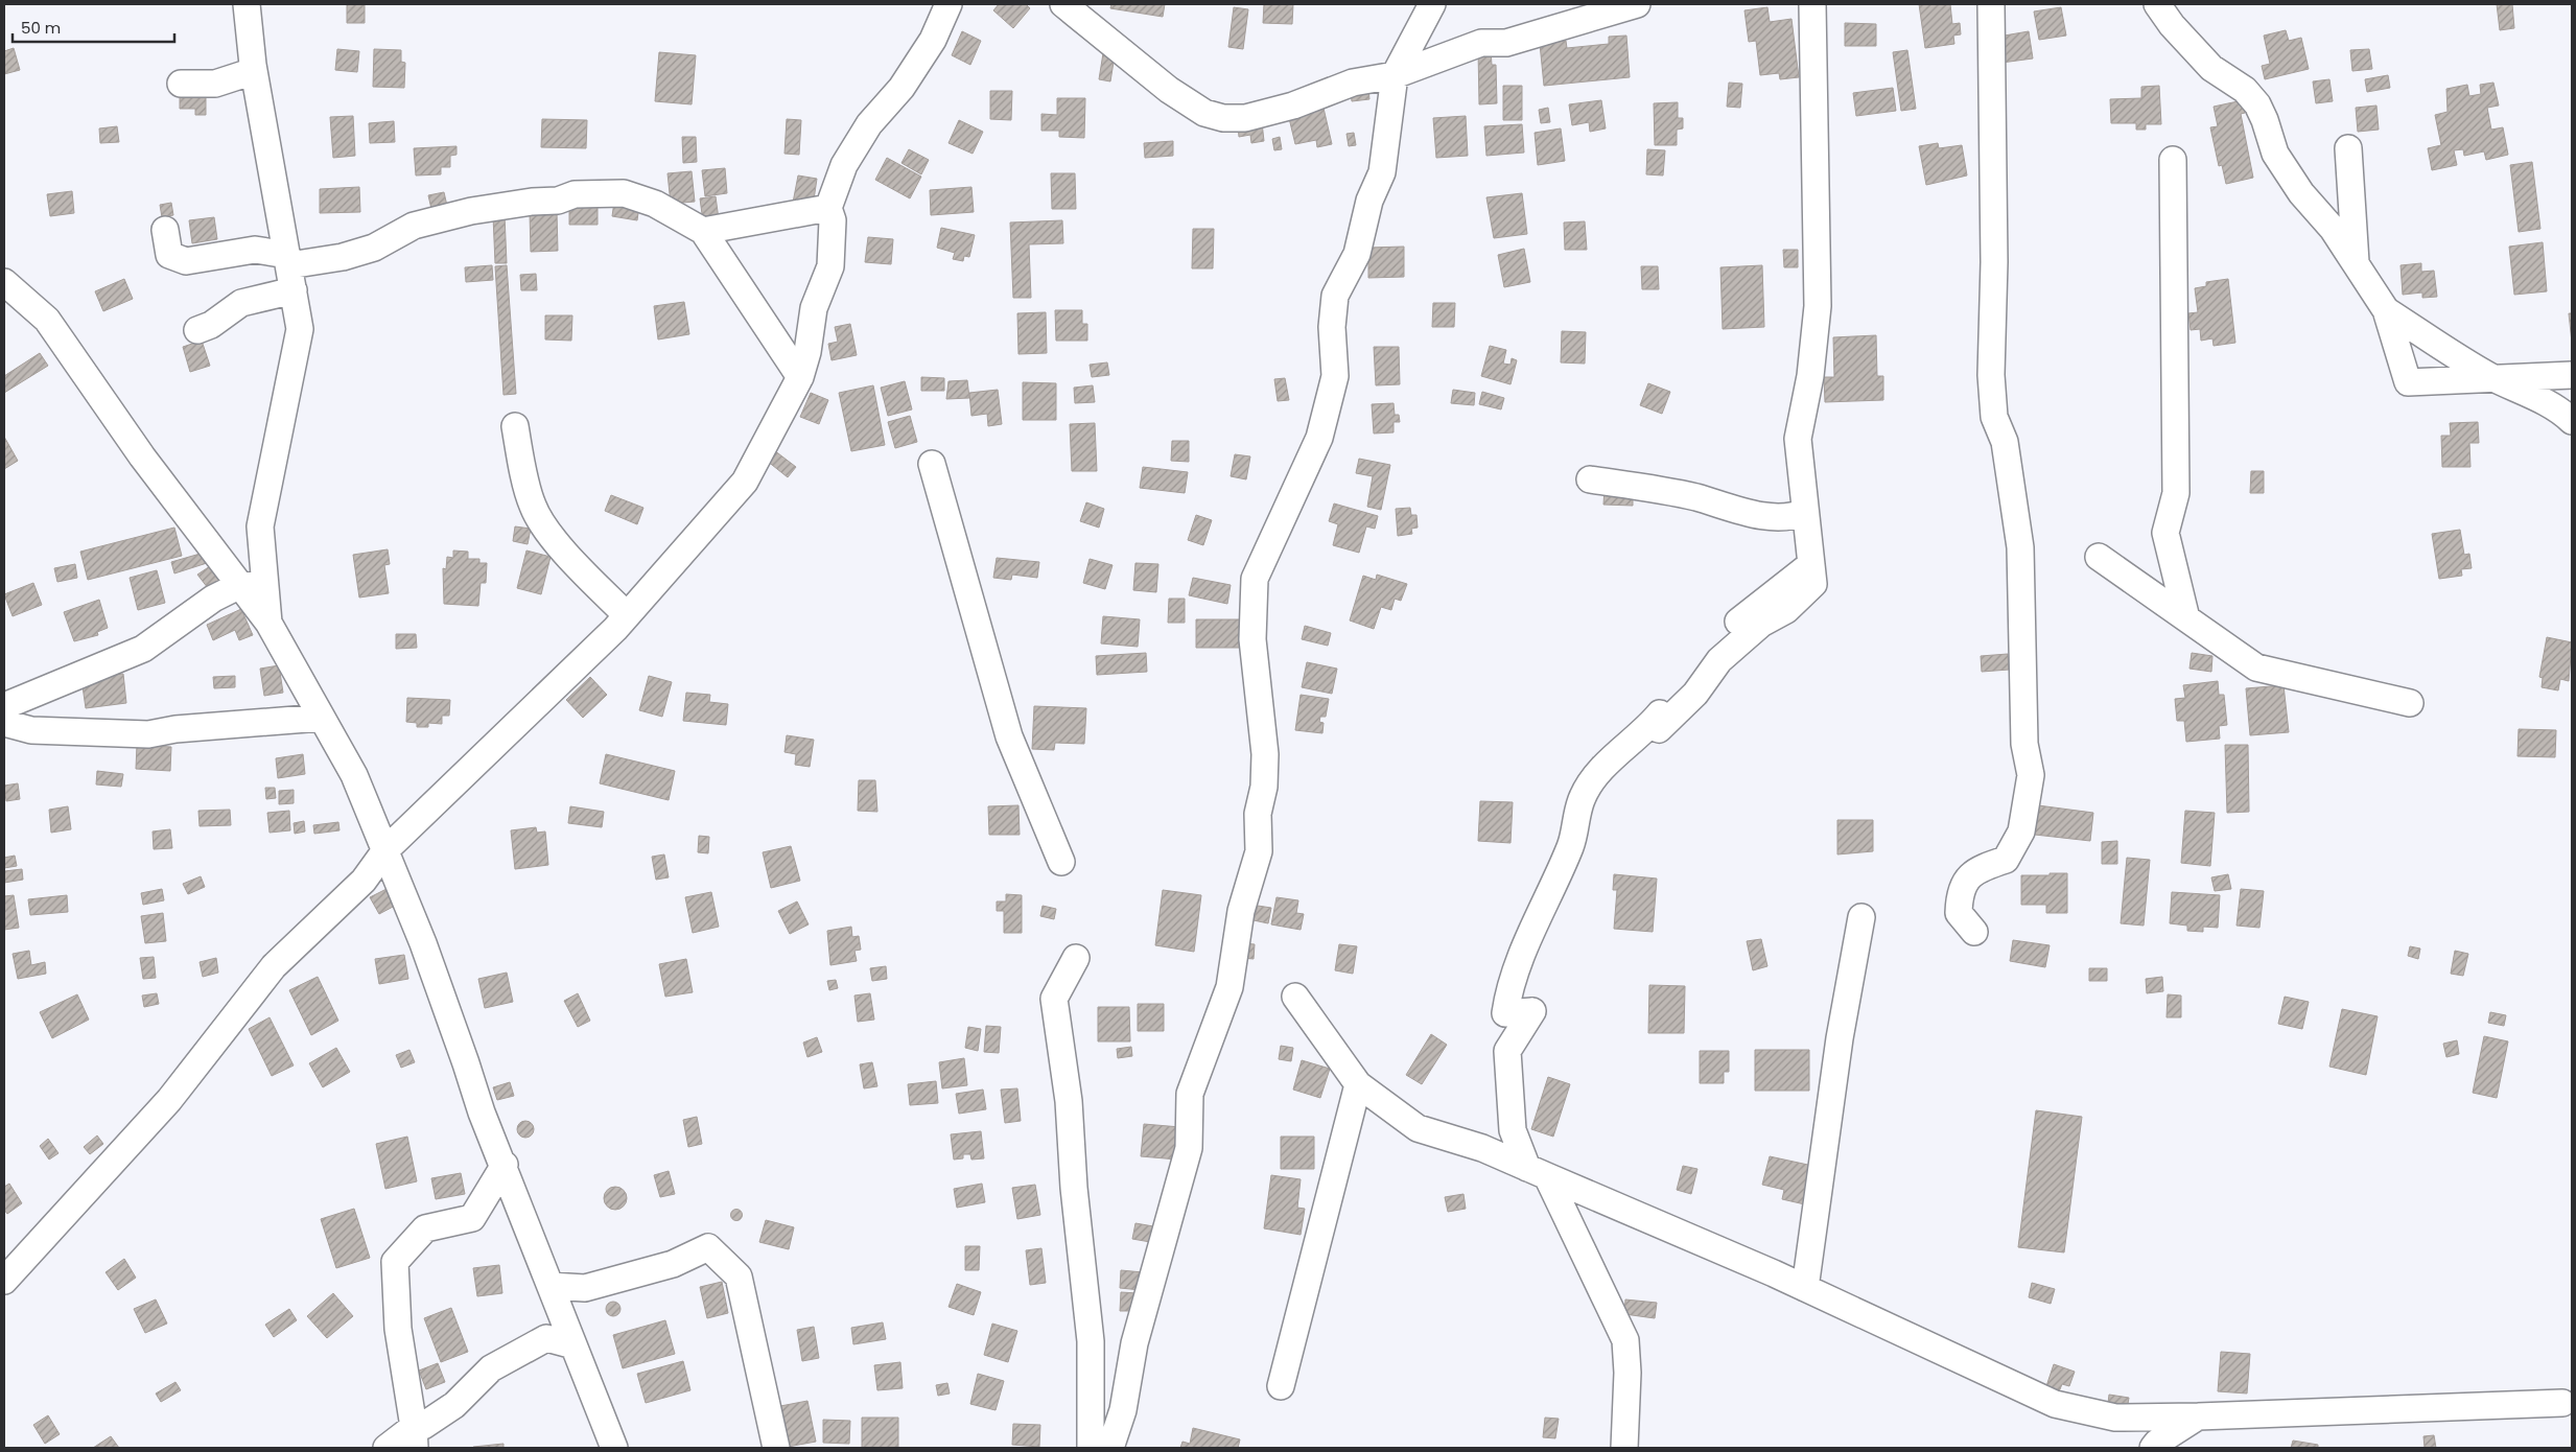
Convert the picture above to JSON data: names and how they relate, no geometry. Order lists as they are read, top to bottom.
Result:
{
  "scale_bar": "50 m"
}
